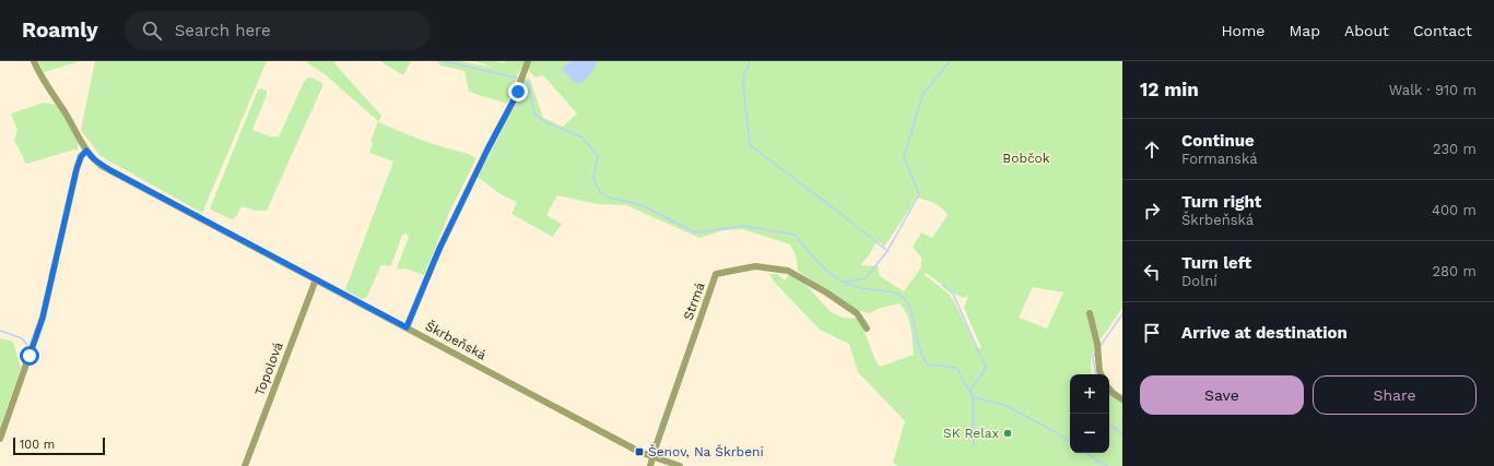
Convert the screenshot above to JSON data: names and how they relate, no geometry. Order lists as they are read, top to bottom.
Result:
{
  "streets": {
    "street": ["Strmá", "Škrbeňská", "Topolová"]
  },
  "crossings": [
    ["Strmá", "Škrbeňská"],
    ["Škrbeňská", "Topolová"]
  ],
  "parks": ["Bobčok"],
  "places": {
    "other": ["SK Relax"],
    "transit": ["Šenov, Na Škrbeni"]
  },
  "scale_bar": "100 m",
  "page": {
    "header": "Roamly",
    "search": "Search here",
    "nav": [
      "Home",
      "Map",
      "About",
      "Contact"
    ],
    "heading": ["12 min", "Walk · 910 m"],
    "list": [
      ["Continue", "Formanská", "230 m"],
      ["Turn right", "Škrbeňská", "400 m"],
      ["Turn left", "Dolní", "280 m"],
      "Arrive at destination"
    ],
    "buttons": ["Save", "Share"],
    "map_buttons": ["+", "−"],
    "scale": "100 m"
  }
}
